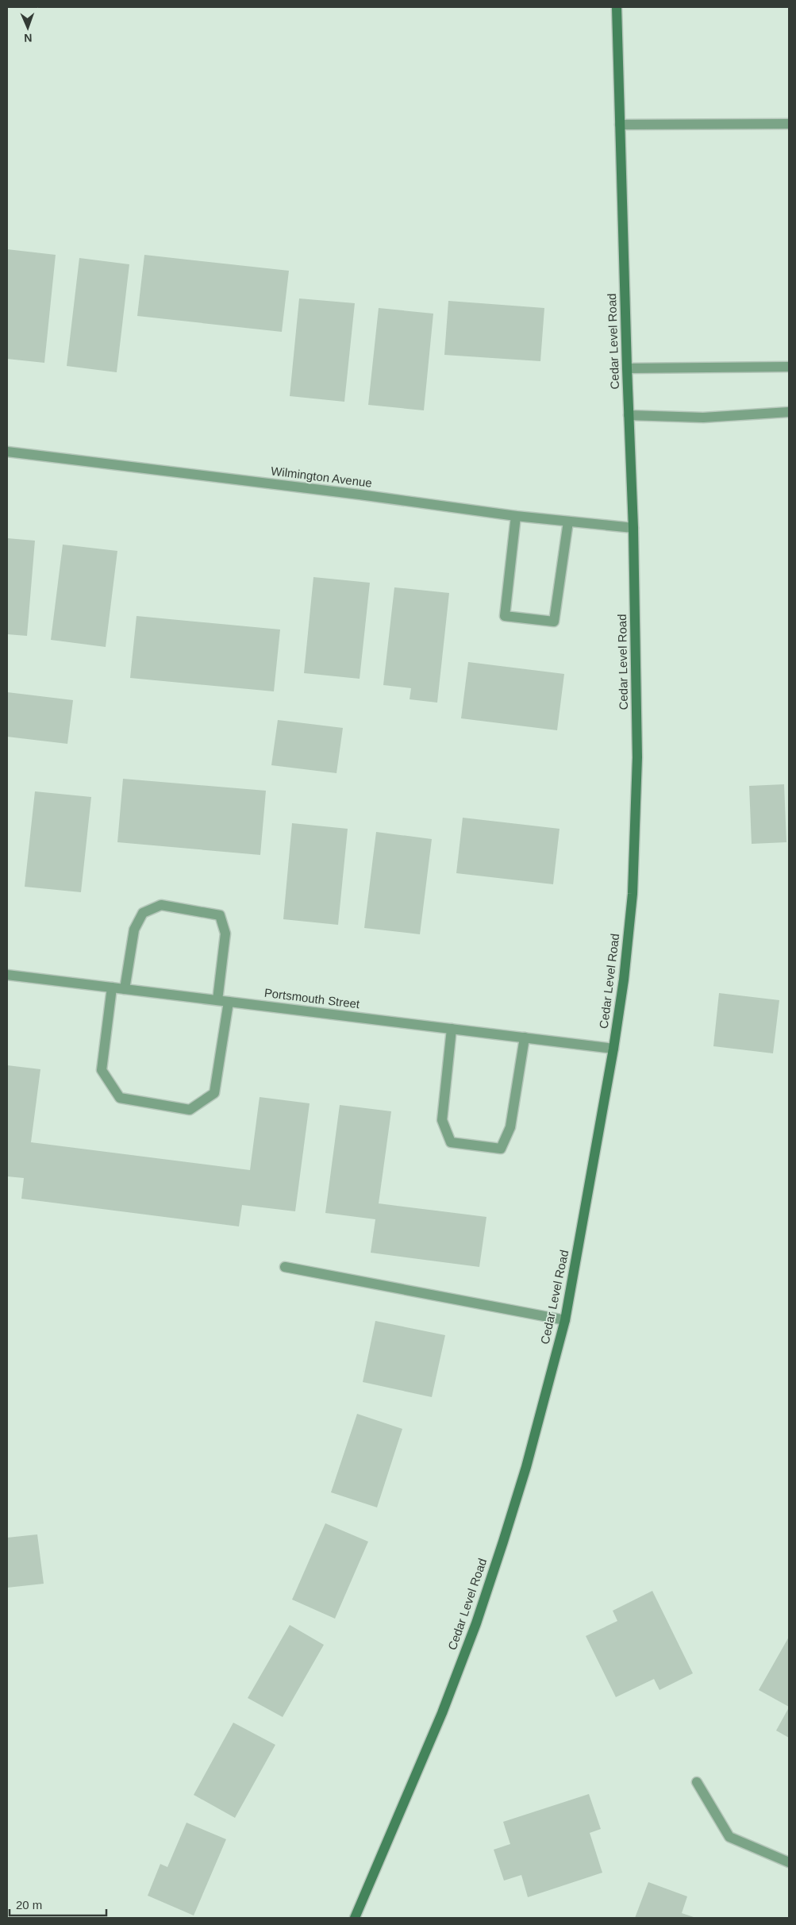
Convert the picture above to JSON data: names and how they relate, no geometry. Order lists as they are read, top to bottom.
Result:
{
  "streets": {
    "main road": ["Cedar Level Road"],
    "street": ["Wilmington Avenue", "Portsmouth Street"]
  },
  "crossings": [
    ["Cedar Level Road", "Wilmington Avenue"],
    ["Cedar Level Road", "Portsmouth Street"]
  ],
  "scale_bar": "20 m",
  "north": "bottom"
}
